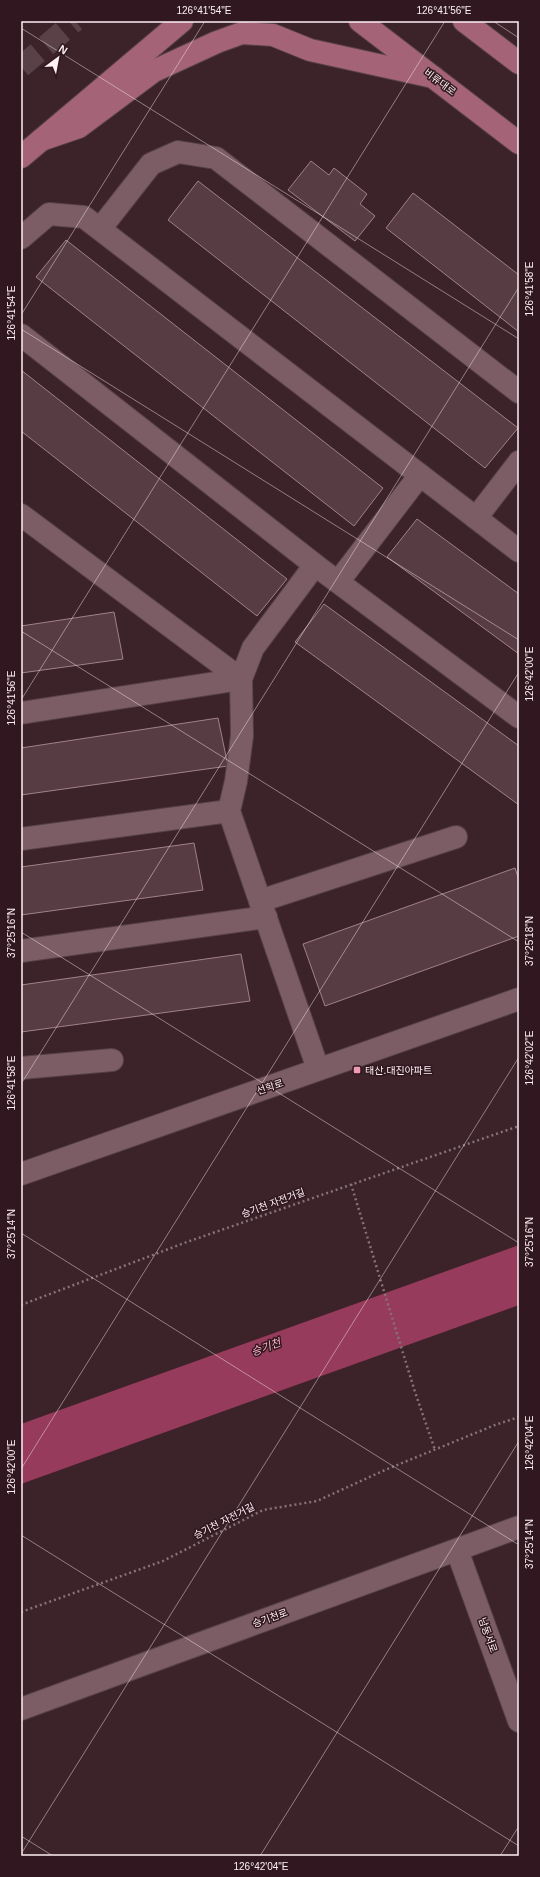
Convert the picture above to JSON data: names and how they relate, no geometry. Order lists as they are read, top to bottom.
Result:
{
  "streets": {
    "main road": ["비류대로"],
    "street": ["선학로", "승기천로", "남동서로"],
    "path": ["승기천 자전거길"]
  },
  "crossings": [
    ["승기천로", "남동서로"]
  ],
  "water": ["승기천"],
  "places": {
    "transit": ["태산.대진아파트"]
  },
  "north": "top right",
  "coordinates": [
    "126°41'54\"E",
    "126°41'56\"E",
    "126°41'58\"E",
    "126°42'00\"E",
    "37°25'16\"N",
    "37°25'18\"N",
    "126°42'02\"E",
    "37°25'14\"N",
    "126°42'04\"E"
  ]
}
